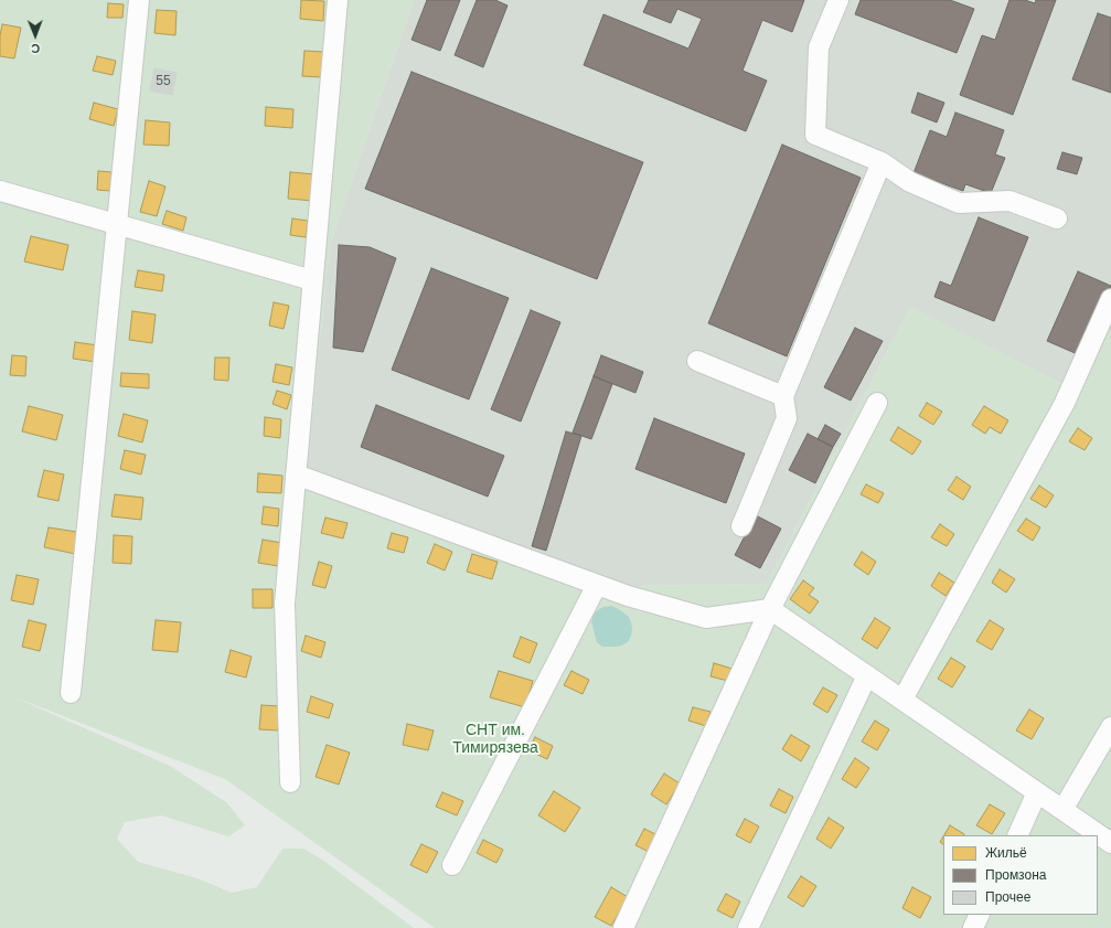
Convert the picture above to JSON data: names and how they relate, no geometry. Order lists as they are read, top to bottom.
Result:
{
  "parks": ["СНТ им. Тимирязева"],
  "house_numbers": ["55"],
  "legend": ["Жильё", "Промзона", "Прочее"],
  "north": "bottom"
}
